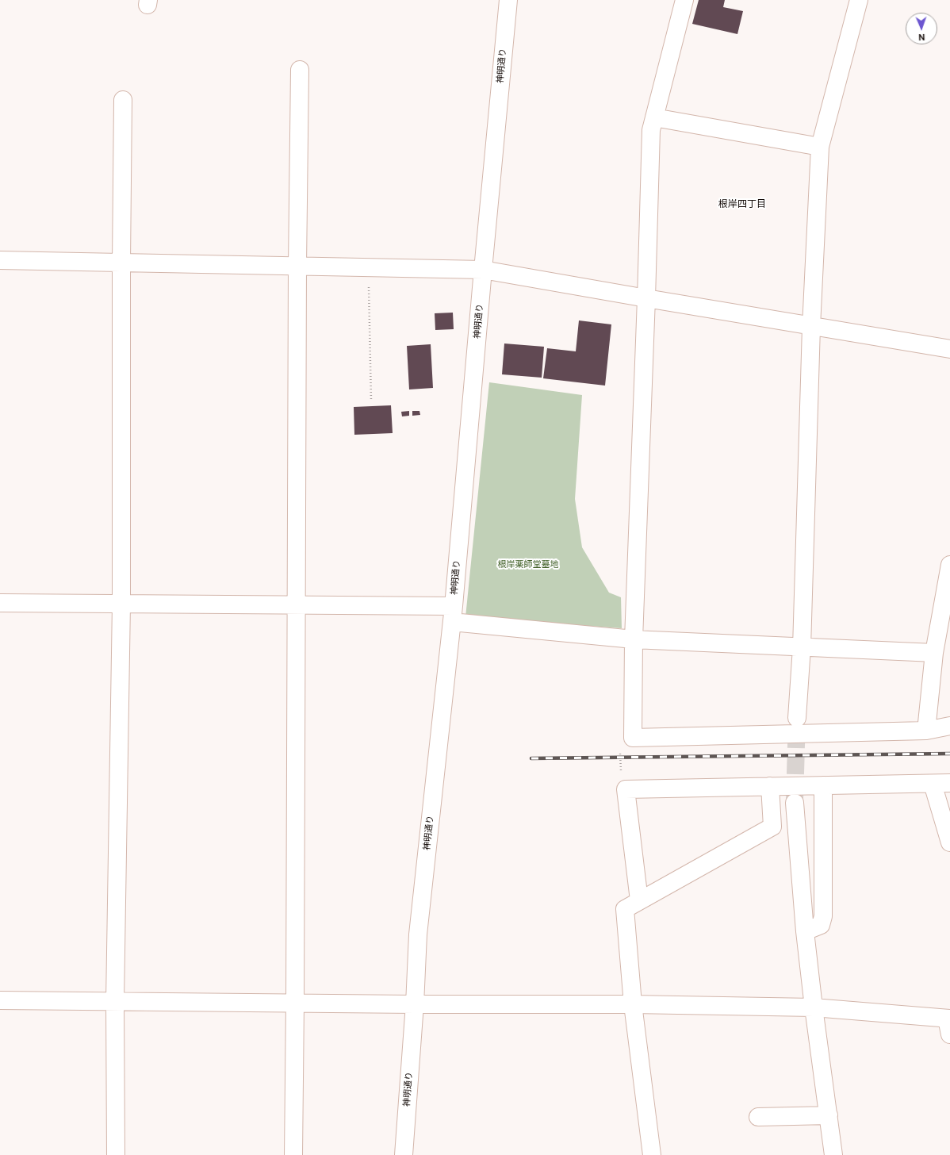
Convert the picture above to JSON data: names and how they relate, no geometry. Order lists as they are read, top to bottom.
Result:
{
  "streets": {
    "street": ["神明通り"]
  },
  "districts": ["根岸四丁目"],
  "parks": ["根岸薬師堂墓地"],
  "north": "bottom"
}
